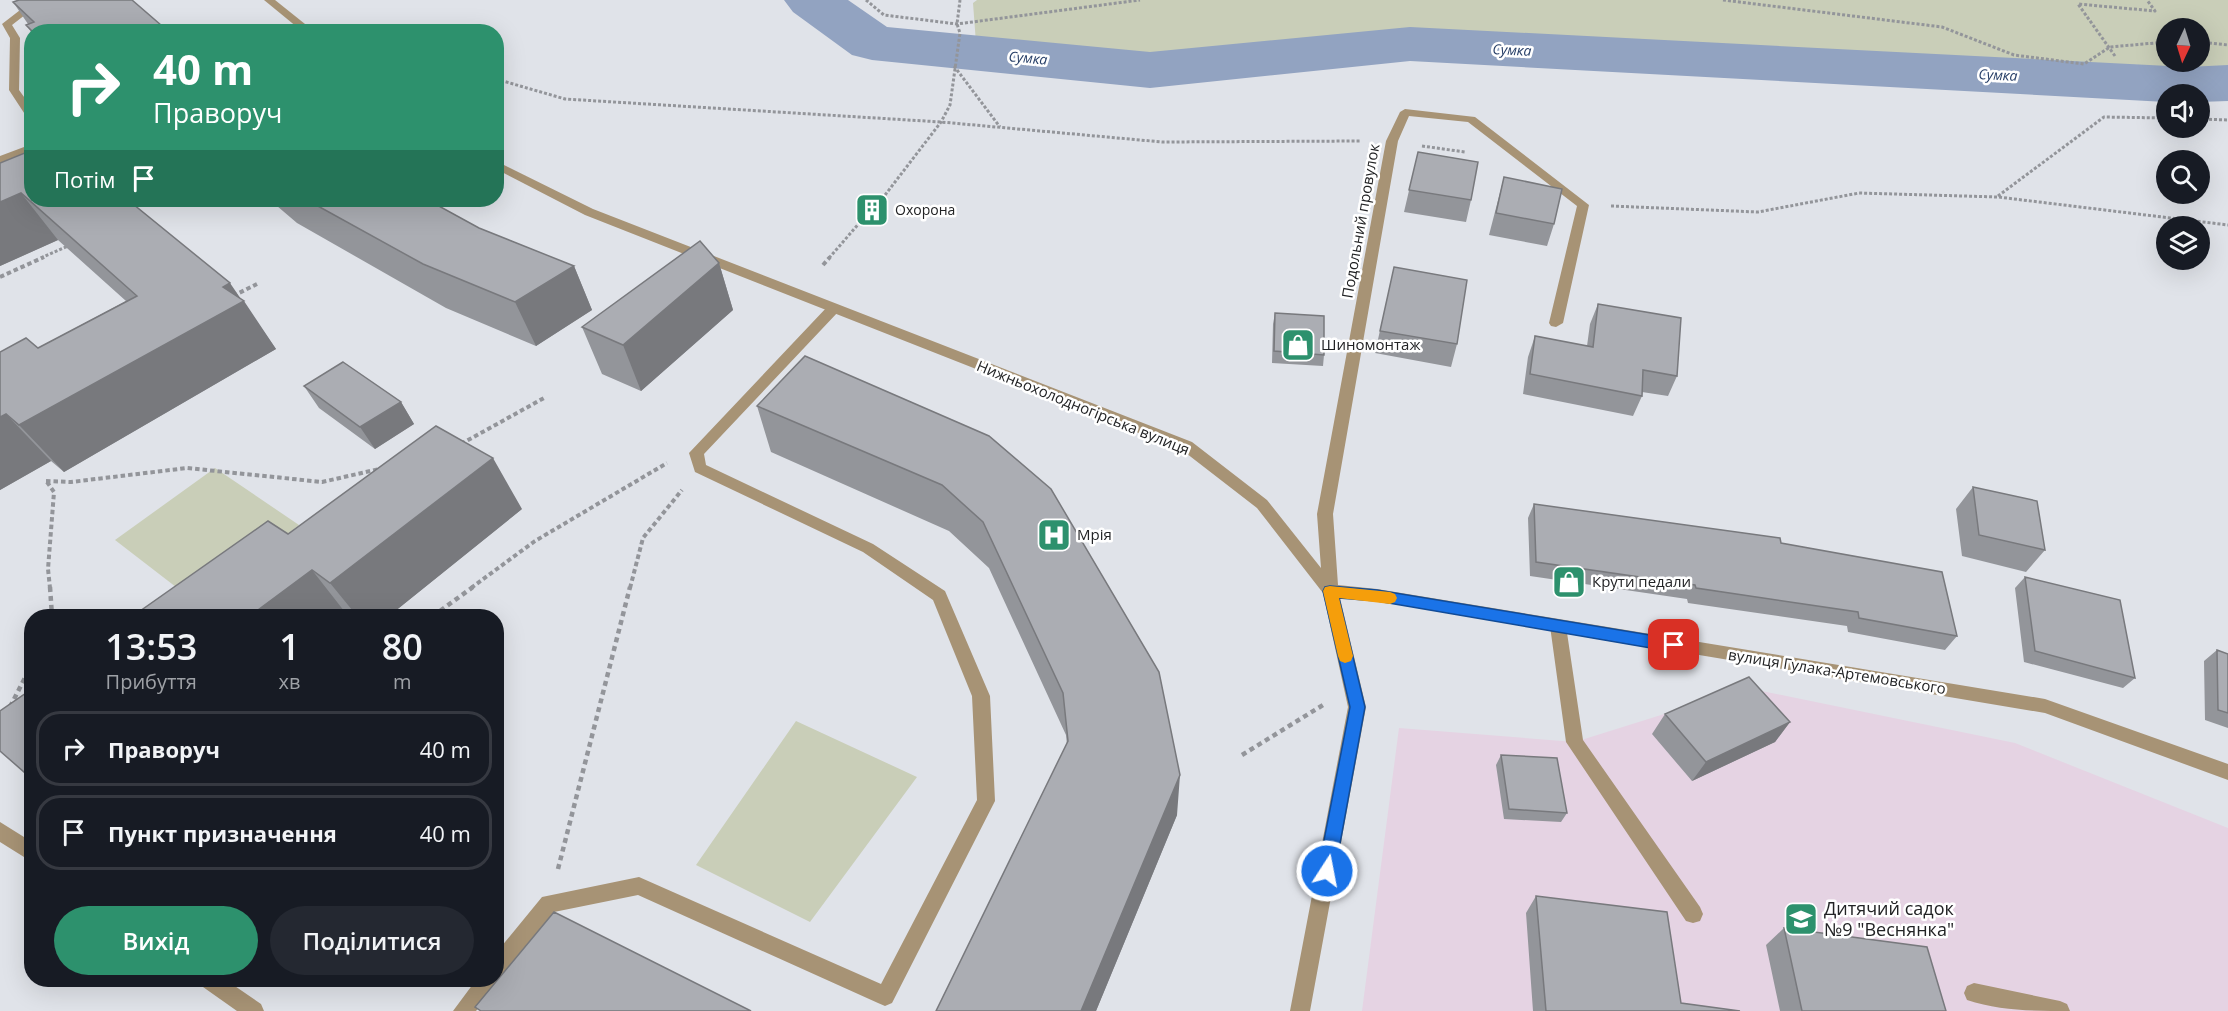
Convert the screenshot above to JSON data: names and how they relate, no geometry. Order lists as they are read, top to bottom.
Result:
{
  "streets": {
    "street": ["Подольний провулок", "Нижньохолодногірська вулиця", "вулиця Гулака-Артемовського"]
  },
  "crossings": [
    ["Подольний провулок", "Нижньохолодногірська вулиця"],
    ["Подольний провулок", "вулиця Гулака-Артемовського"],
    ["Нижньохолодногірська вулиця", "вулиця Гулака-Артемовського"]
  ],
  "water": ["Сумка"],
  "places": {
    "building": ["Охорона"],
    "shop": ["Шиномонтаж", "Крути педали"],
    "hospital": ["Мрія"],
    "school or university": ["Дитячий садок №9 \"Веснянка\""]
  },
  "north": "bottom",
  "page": {
    "turn": ["40 m", "Праворуч"],
    "then": "Потім",
    "eta": [
      "13:53",
      "Прибуття",
      "1",
      "хв",
      "80",
      "m"
    ],
    "list": [
      {
        "name": "Праворуч",
        "value": "40 m"
      },
      {
        "name": "Пункт призначення",
        "value": "40 m"
      }
    ],
    "buttons": ["Вихід", "Поділитися"]
  }
}
